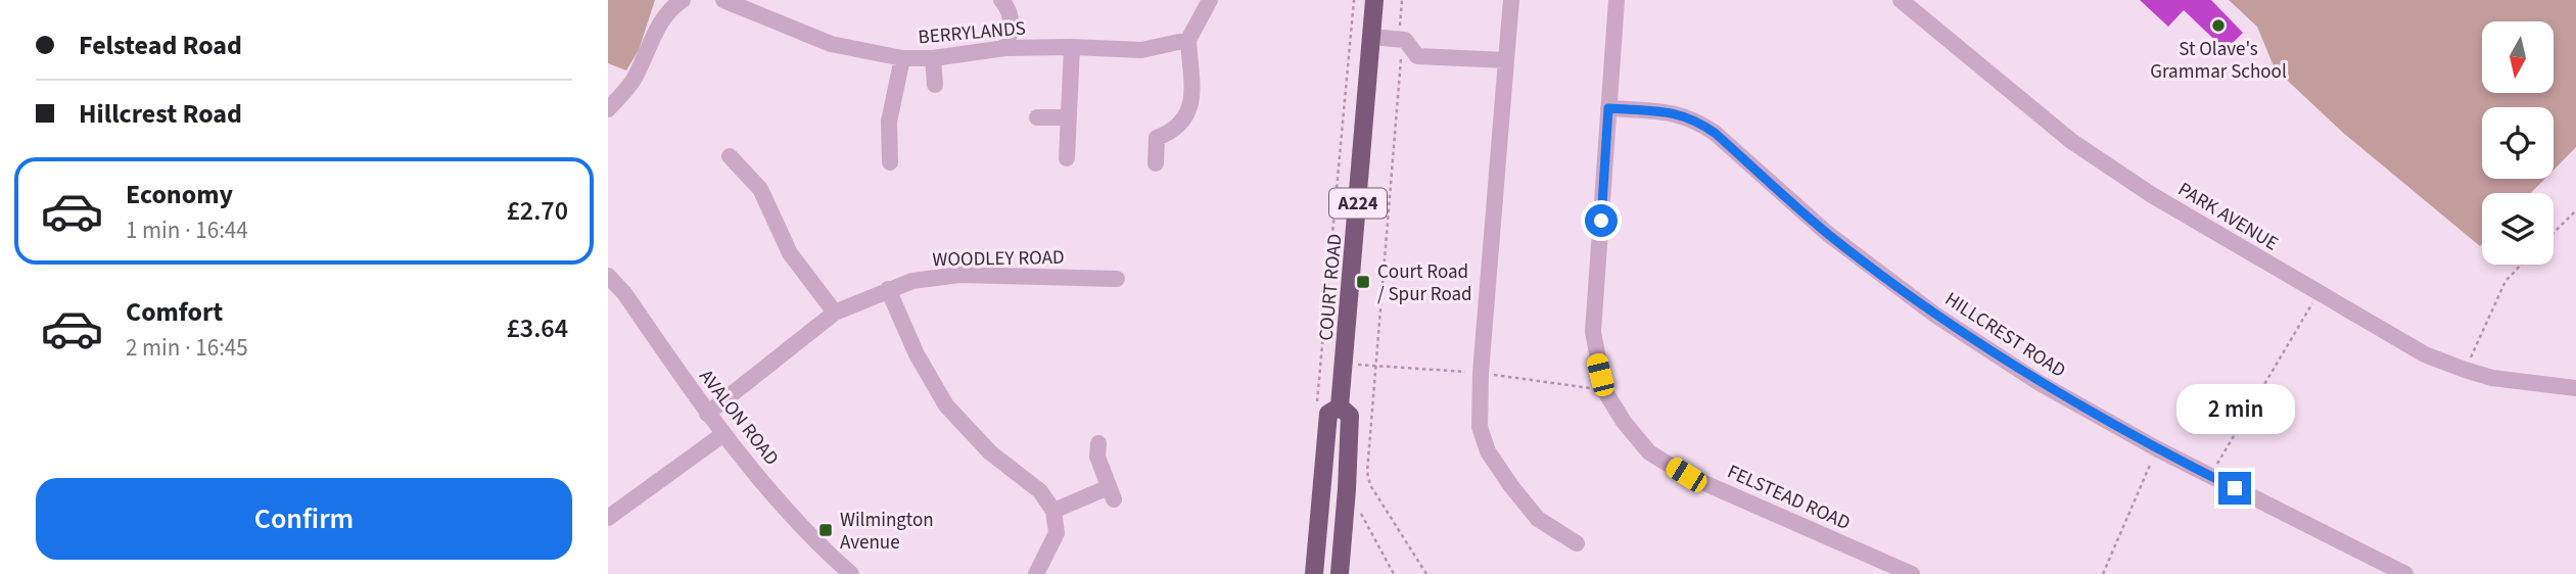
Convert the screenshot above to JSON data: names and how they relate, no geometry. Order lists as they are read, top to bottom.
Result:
{
  "streets": {
    "main road": ["A224", "COURT ROAD"],
    "street": [
      "BERRYLANDS",
      "PARK AVENUE",
      "WOODLEY ROAD",
      "HILLCREST ROAD",
      "AVALON ROAD",
      "FELSTEAD ROAD"
    ]
  },
  "crossings": [
    ["WOODLEY ROAD", "AVALON ROAD"],
    ["HILLCREST ROAD", "FELSTEAD ROAD"]
  ],
  "places": {
    "other": ["St Olave's Grammar School"],
    "transit": ["Court Road / Spur Road", "Wilmington Avenue"]
  },
  "north": "bottom",
  "page": {
    "banner": ["Felstead Road", "Hillcrest Road"],
    "list": [
      {
        "name": "Economy",
        "note": "1 min · 16:44",
        "value": "£2.70"
      },
      {
        "name": "Comfort",
        "note": "2 min · 16:45",
        "value": "£3.64"
      }
    ],
    "bubble": "2 min",
    "buttons": "Confirm"
  }
}
